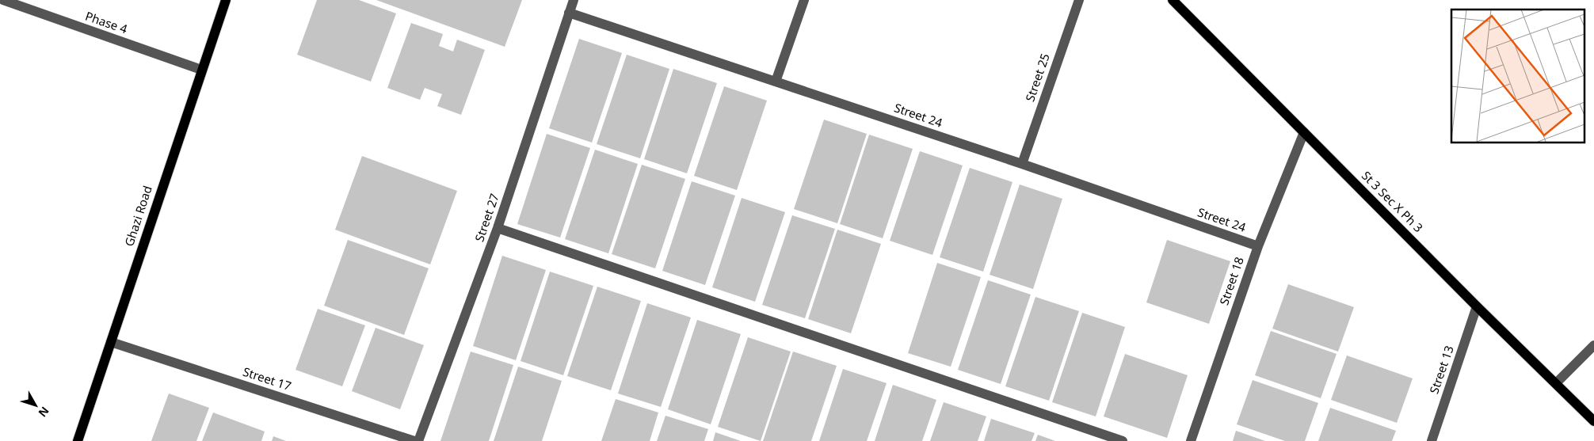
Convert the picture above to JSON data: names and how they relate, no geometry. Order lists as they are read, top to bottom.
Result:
{
  "streets": {
    "main road": ["St 3 Sec X Ph 3", "Ghazi Road"],
    "street": [
      "Phase 4",
      "Street 25",
      "Street 24",
      "Street 27",
      "Street 18",
      "Street 13",
      "Street 17"
    ]
  },
  "crossings": [
    ["Phase 4", "Ghazi Road"],
    ["Street 25", "Street 24"],
    ["Street 24", "Street 27"],
    ["Street 24", "Street 18"],
    ["St 3 Sec X Ph 3", "Street 18"],
    ["St 3 Sec X Ph 3", "Street 13"],
    ["Ghazi Road", "Street 17"]
  ],
  "north": "bottom right"
}
